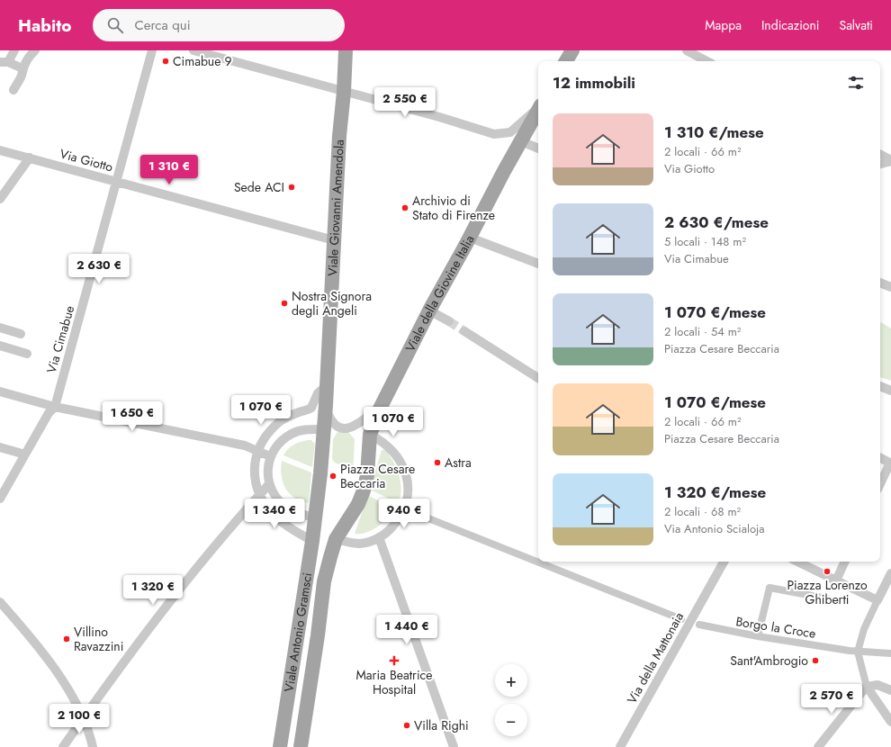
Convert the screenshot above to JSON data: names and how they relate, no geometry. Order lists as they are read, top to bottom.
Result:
{
  "streets": {
    "main road": ["Viale Giovanni Amendola", "Viale della Giovine Italia", "Viale Antonio Gramsci"],
    "street": [
      "Via Giotto",
      "Via Cimabue",
      "Borgo la Croce",
      "Via della Mattonaia"
    ]
  },
  "crossings": [
    ["Via Giotto", "Viale Giovanni Amendola"],
    ["Via Giotto", "Via Cimabue"],
    ["Viale della Giovine Italia", "Viale Antonio Gramsci"]
  ],
  "places": {
    "other": [
      "Cimabue 9",
      "Sede ACI",
      "Archivio di Stato di Firenze",
      "Nostra Signora degli Angeli",
      "Astra",
      "Piazza Cesare Beccaria",
      "Piazza Lorenzo Ghiberti",
      "Villino Ravazzini",
      "Sant'Ambrogio",
      "Villa Righi"
    ],
    "health": ["Maria Beatrice Hospital"]
  },
  "page": {
    "header": "Habito",
    "search": "Cerca qui",
    "nav": ["Mappa", "Indicazioni", "Salvati"],
    "heading": "12 immobili",
    "price": [
      "2 550 €",
      "1 310 €",
      "2 630 €",
      "1 070 €",
      "1 650 €",
      "1 070 €",
      "1 340 €",
      "940 €",
      "1 320 €",
      "1 440 €",
      "2 570 €",
      "2 100 €"
    ],
    "list": [
      {
        "name": "1 310 €/mese",
        "note": "2 locali · 66 m² · Via Giotto"
      },
      {
        "name": "2 630 €/mese",
        "note": "5 locali · 148 m² · Via Cimabue"
      },
      {
        "name": "1 070 €/mese",
        "note": "2 locali · 54 m² · Piazza Cesare Beccaria"
      },
      {
        "name": "1 070 €/mese",
        "note": "2 locali · 66 m² · Piazza Cesare Beccaria"
      },
      {
        "name": "1 320 €/mese",
        "note": "2 locali · 68 m² · Via Antonio Scialoja"
      }
    ],
    "map_buttons": ["+", "−"]
  }
}
